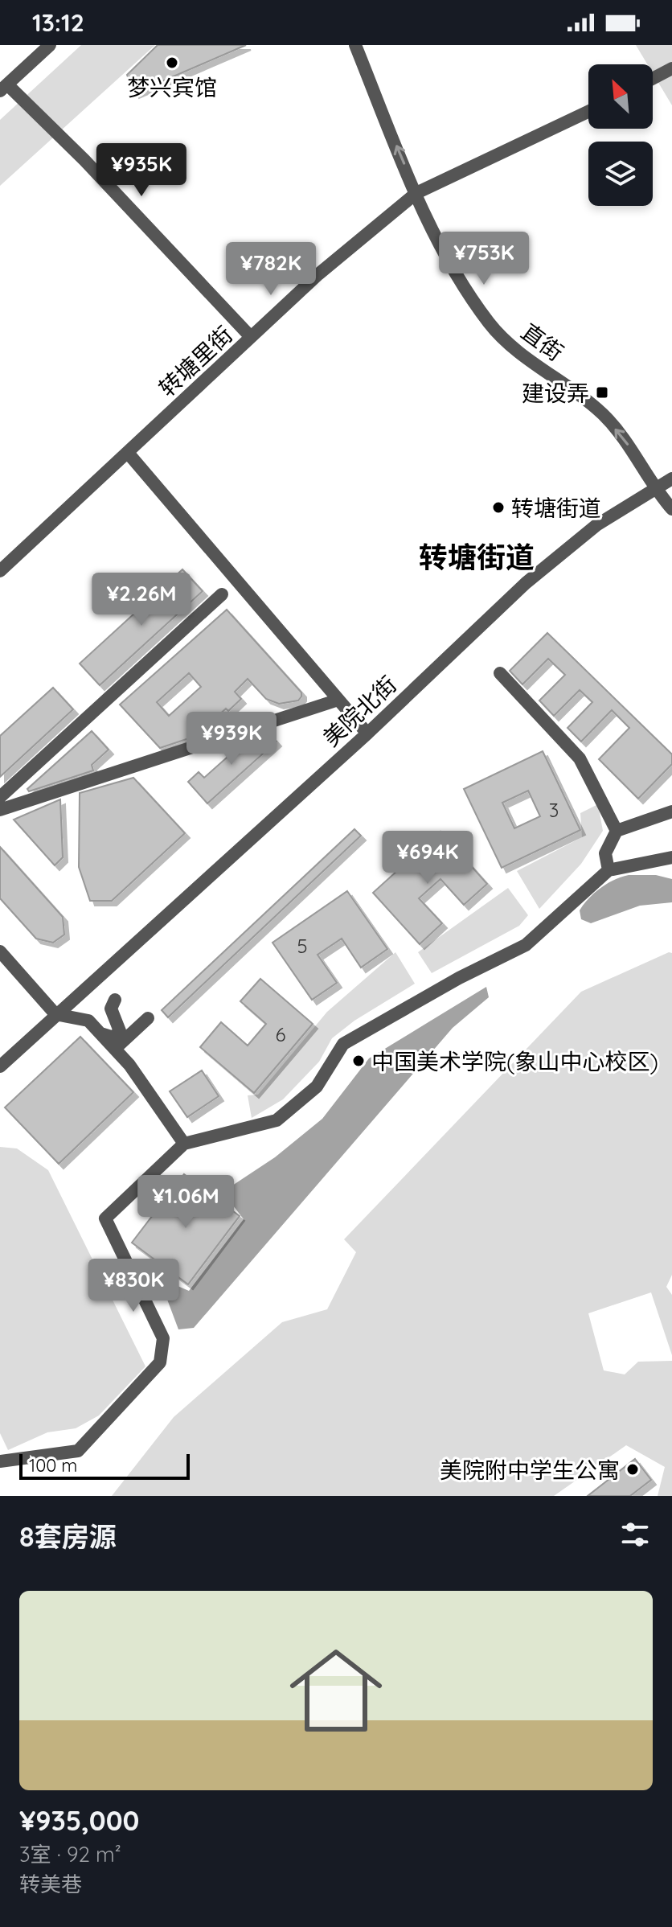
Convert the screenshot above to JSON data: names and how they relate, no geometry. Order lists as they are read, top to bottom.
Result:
{
  "streets": {
    "street": ["直街", "转塘里街", "美院北街"]
  },
  "crossings": [
    ["直街", "转塘里街"],
    ["直街", "美院北街"]
  ],
  "one_way": ["直街"],
  "districts": ["转塘街道"],
  "places": {
    "other": [
      "梦兴宾馆",
      "转塘街道",
      "中国美术学院(象山中心校区)",
      "美院附中学生公寓"
    ],
    "transit": ["建设弄"]
  },
  "house_numbers": ["3", "5", "6"],
  "scale_bar": "100 m",
  "north": "top left",
  "page": {
    "status": "13:12",
    "price": [
      "¥935K",
      "¥753K",
      "¥782K",
      "¥2.26M",
      "¥939K",
      "¥694K",
      "¥1.06M",
      "¥830K"
    ],
    "scale": "100 m",
    "heading": "8套房源",
    "list": [
      {
        "name": "¥935,000",
        "note": "3室 · 92 m² · 转美巷"
      }
    ]
  }
}
